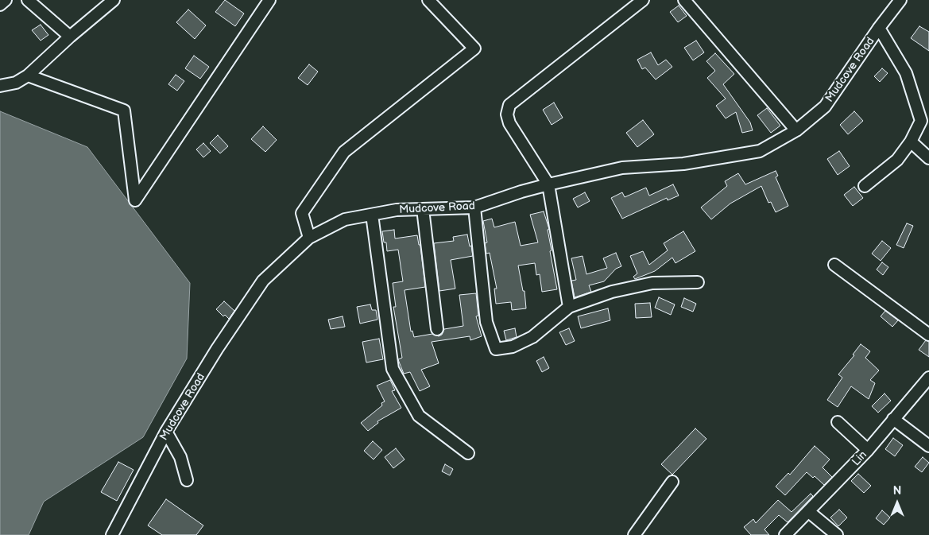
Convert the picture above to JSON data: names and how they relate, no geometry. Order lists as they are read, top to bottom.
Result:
{
  "streets": {
    "street": ["Mudcove Road", "Lin"]
  },
  "north": "top"
}
